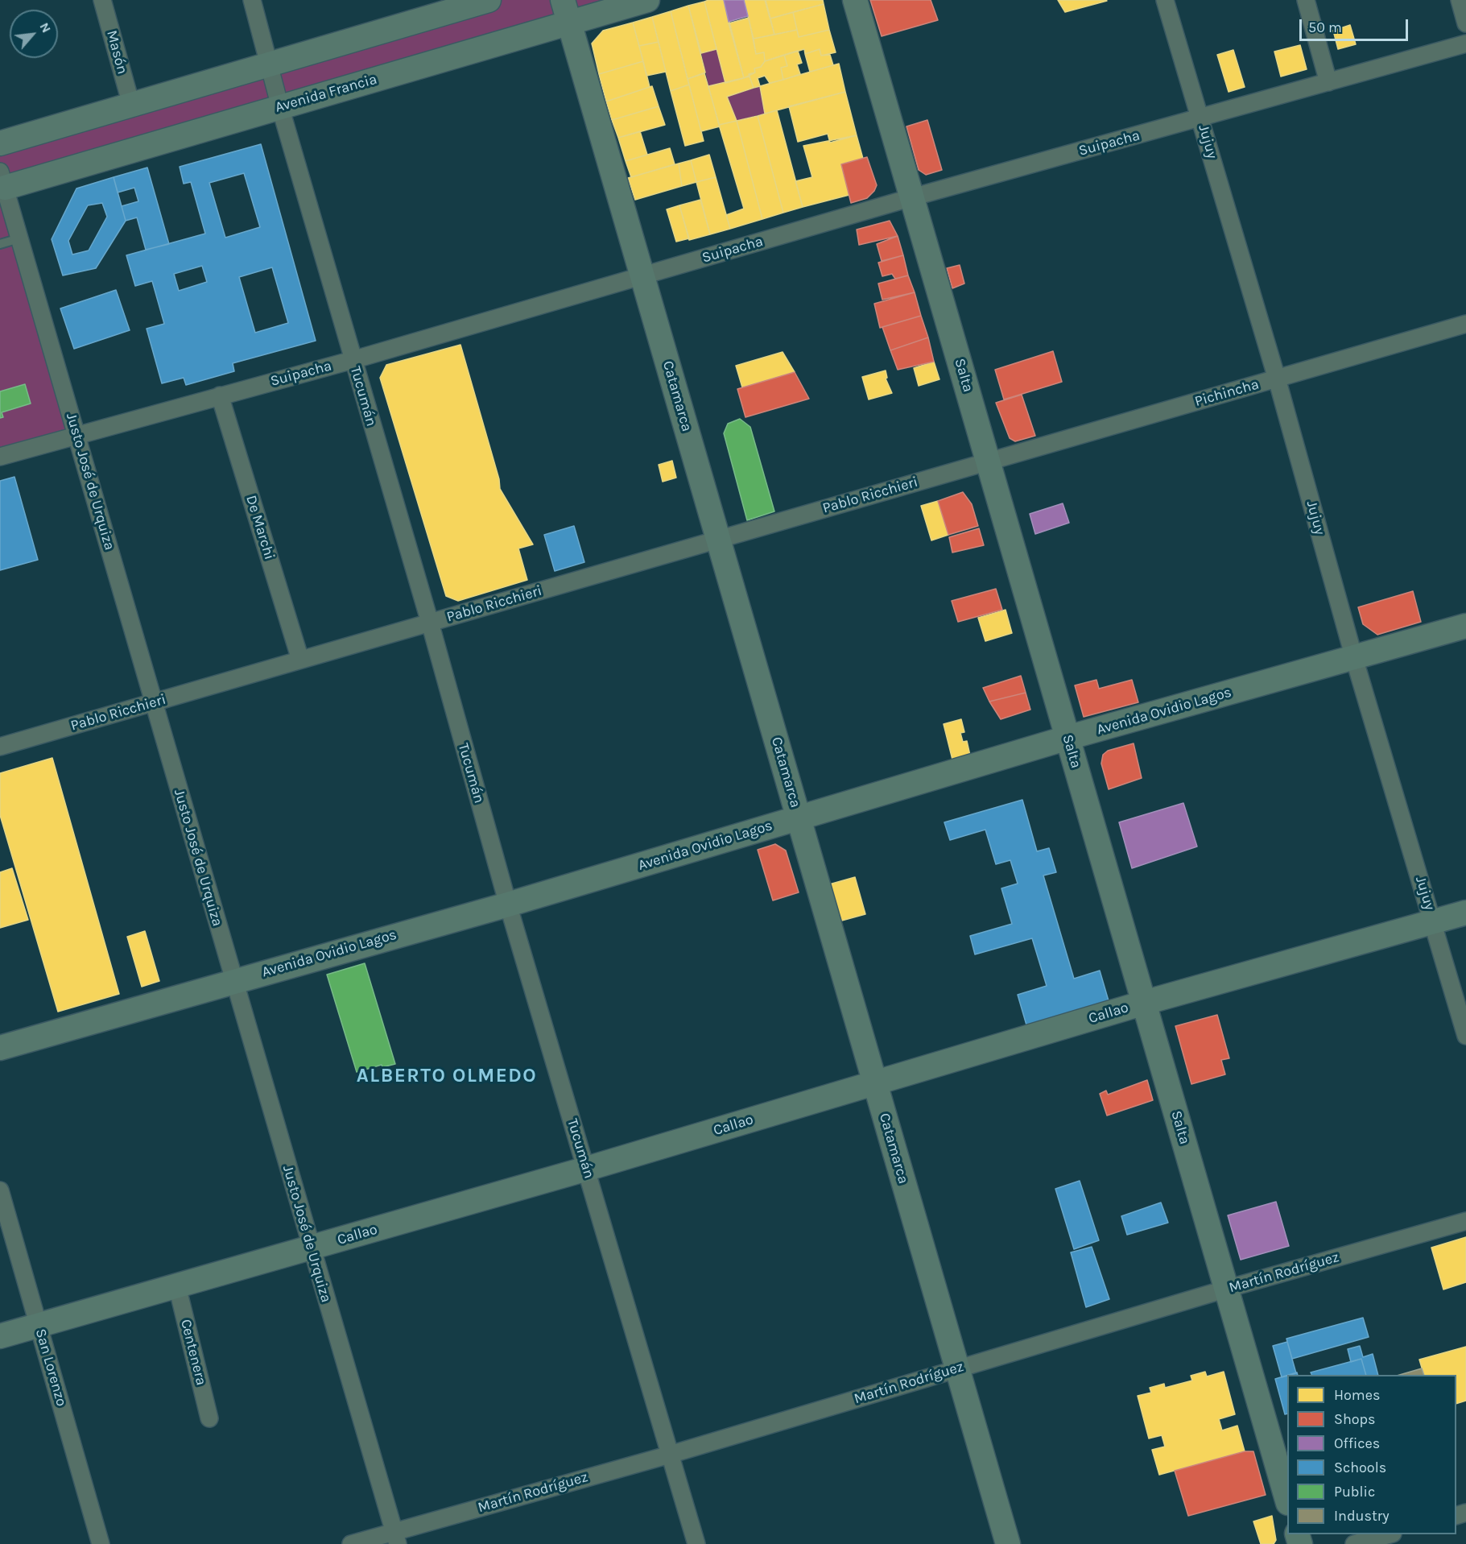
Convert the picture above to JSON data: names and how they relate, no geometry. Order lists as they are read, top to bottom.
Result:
{
  "streets": {
    "main road": [
      "Avenida Francia",
      "Salta",
      "Catamarca",
      "Avenida Ovidio Lagos",
      "Callao"
    ],
    "street": [
      "Masón",
      "Jujuy",
      "Suipacha",
      "Pichincha",
      "Tucumán",
      "Justo José de Urquiza",
      "Pablo Ricchieri",
      "De Marchi",
      "Martín Rodríguez",
      "Centenera",
      "San Lorenzo"
    ]
  },
  "crossings": [
    ["Avenida Francia", "Tucumán"],
    ["Avenida Francia", "Catamarca"],
    ["Avenida Francia", "Justo José de Urquiza"],
    ["Jujuy", "Suipacha"],
    ["Jujuy", "Pichincha"],
    ["Jujuy", "Avenida Ovidio Lagos"],
    ["Jujuy", "Callao"],
    ["Suipacha", "Salta"],
    ["Suipacha", "Tucumán"],
    ["Suipacha", "Catamarca"],
    ["Suipacha", "Justo José de Urquiza"],
    ["Suipacha", "De Marchi"],
    ["Salta", "Pichincha"],
    ["Salta", "Pablo Ricchieri"],
    ["Salta", "Avenida Ovidio Lagos"],
    ["Salta", "Callao"],
    ["Salta", "Martín Rodríguez"],
    ["Pichincha", "Pablo Ricchieri"],
    ["Tucumán", "Pablo Ricchieri"],
    ["Tucumán", "Avenida Ovidio Lagos"],
    ["Tucumán", "Callao"],
    ["Tucumán", "Martín Rodríguez"],
    ["Catamarca", "Pablo Ricchieri"],
    ["Catamarca", "Avenida Ovidio Lagos"],
    ["Catamarca", "Callao"],
    ["Catamarca", "Martín Rodríguez"],
    ["Justo José de Urquiza", "Pablo Ricchieri"],
    ["Justo José de Urquiza", "Avenida Ovidio Lagos"],
    ["Justo José de Urquiza", "Callao"],
    ["Justo José de Urquiza", "Martín Rodríguez"],
    ["Pablo Ricchieri", "De Marchi"],
    ["Callao", "Centenera"],
    ["Callao", "San Lorenzo"]
  ],
  "districts": ["ALBERTO OLMEDO"],
  "legend": [
    "Homes",
    "Shops",
    "Offices",
    "Schools",
    "Public",
    "Industry"
  ],
  "scale_bar": "50 m",
  "north": "top right"
}
